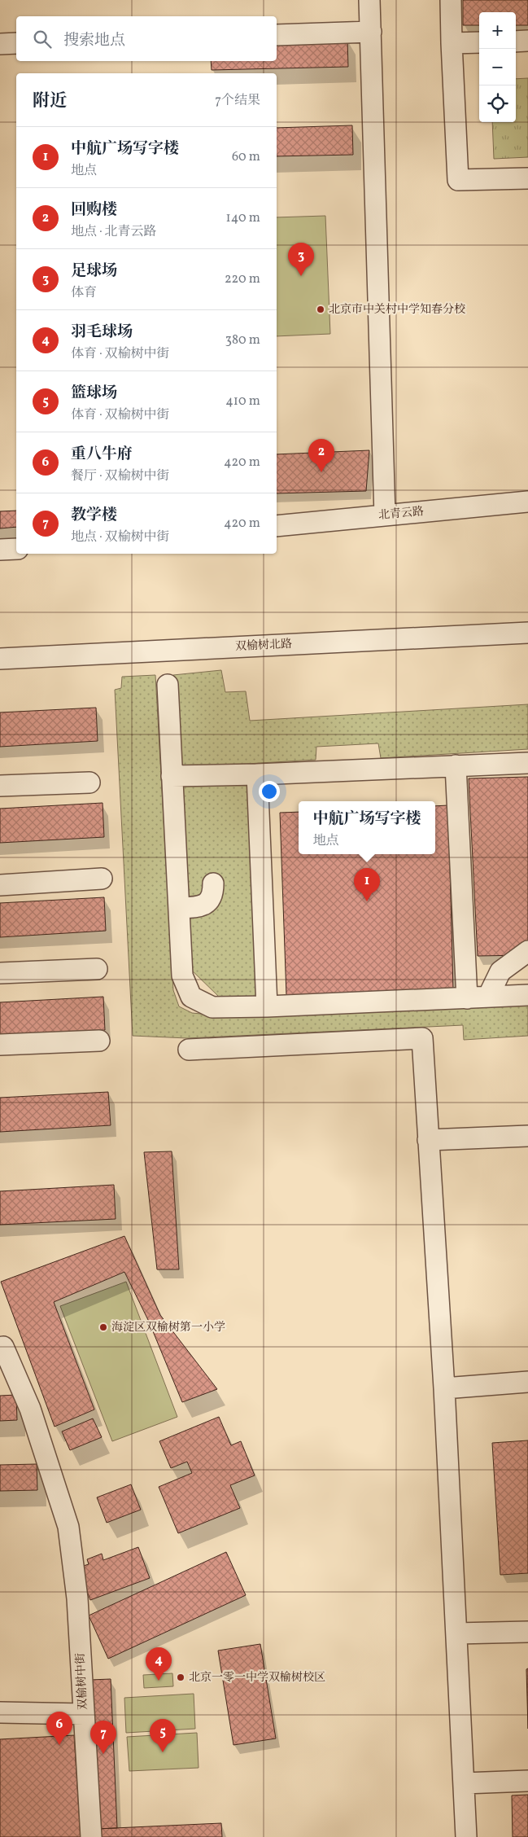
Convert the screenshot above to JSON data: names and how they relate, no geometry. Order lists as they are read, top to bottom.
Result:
{
  "streets": {
    "street": ["北青云路", "双榆树北路", "双榆树中街"]
  },
  "places": ["北京市中关村中学知春分校", "海淀区双榆树第一小学", "北京一零一中学双榆树校区"],
  "page": {
    "map_buttons": ["+", "−"],
    "search": "搜索地点",
    "heading": ["附近", "7个结果"],
    "list": [
      {
        "mark": "1",
        "name": "中航广场写字楼",
        "note": "地点",
        "value": "60 m"
      },
      {
        "mark": "2",
        "name": "回购楼",
        "note": "地点 · 北青云路",
        "value": "140 m"
      },
      {
        "mark": "3",
        "name": "足球场",
        "note": "体育",
        "value": "220 m"
      },
      {
        "mark": "4",
        "name": "羽毛球场",
        "note": "体育 · 双榆树中街",
        "value": "380 m"
      },
      {
        "mark": "5",
        "name": "篮球场",
        "note": "体育 · 双榆树中街",
        "value": "410 m"
      },
      {
        "mark": "6",
        "name": "重八牛府",
        "note": "餐厅 · 双榆树中街",
        "value": "420 m"
      },
      {
        "mark": "7",
        "name": "教学楼",
        "note": "地点 · 双榆树中街",
        "value": "420 m"
      }
    ],
    "pins": [
      "3",
      "2",
      "1",
      "4",
      "6",
      "5",
      "7"
    ],
    "popup": ["中航广场写字楼", "地点"]
  }
}
